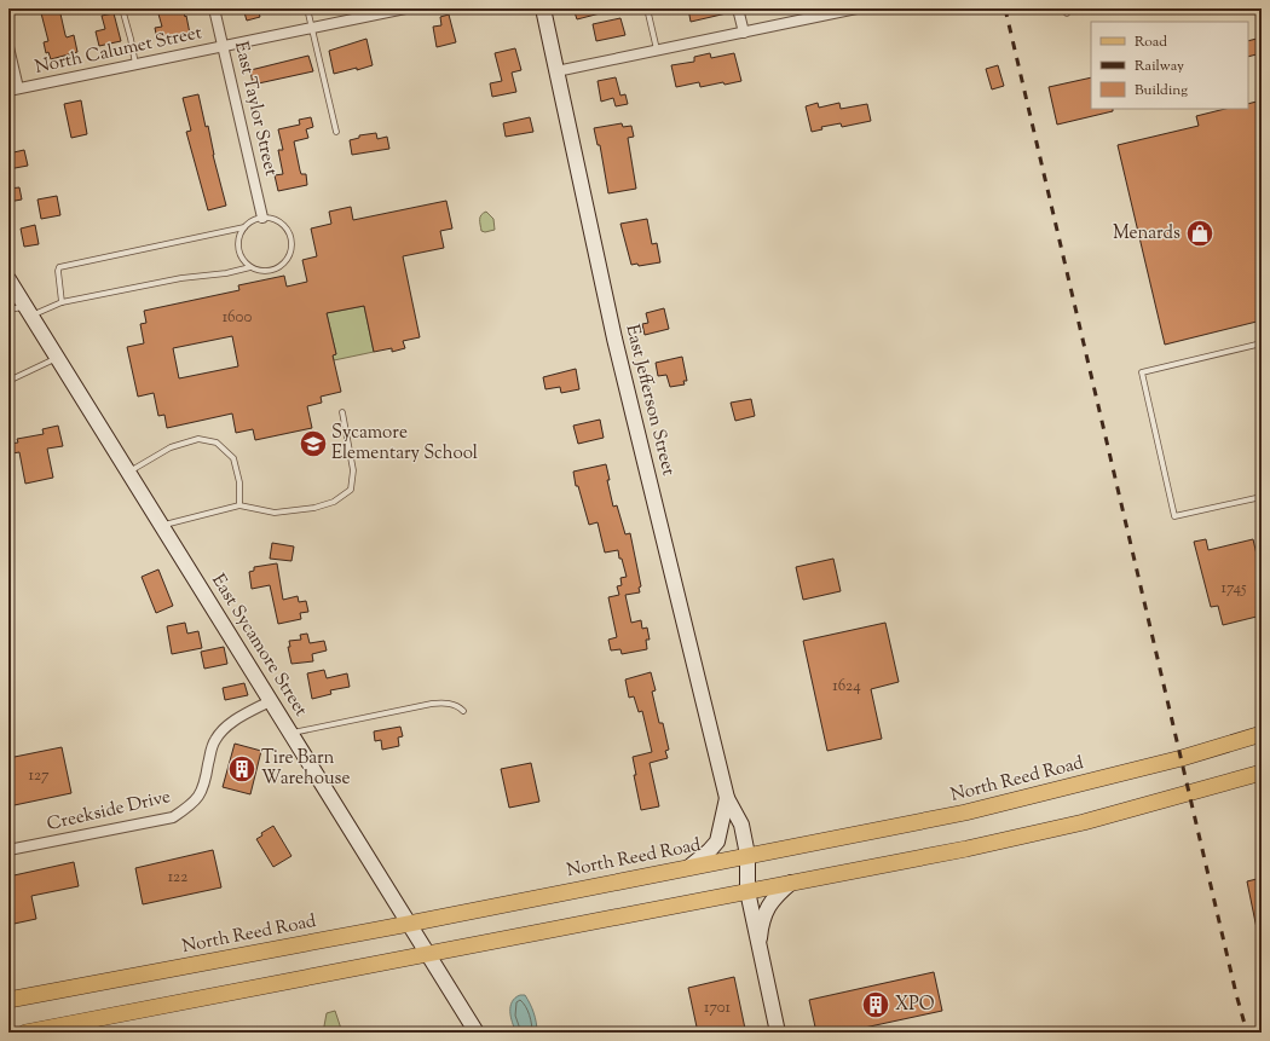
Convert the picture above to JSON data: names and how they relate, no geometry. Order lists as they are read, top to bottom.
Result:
{
  "streets": {
    "main road": ["North Reed Road"],
    "street": [
      "North Calumet Street",
      "East Taylor Street",
      "East Jefferson Street",
      "East Sycamore Street",
      "Creekside Drive"
    ]
  },
  "crossings": [
    ["North Calumet Street", "East Taylor Street"],
    ["East Jefferson Street", "North Reed Road"],
    ["East Sycamore Street", "North Reed Road"],
    ["East Sycamore Street", "Creekside Drive"]
  ],
  "places": {
    "shop": ["Menards"],
    "school or university": ["Sycamore Elementary School"],
    "building": ["Tire Barn Warehouse", "XPO"]
  },
  "house_numbers": [
    "1600",
    "1745",
    "1624",
    "127",
    "122",
    "1701"
  ],
  "legend": ["Road", "Railway", "Building"]
}
